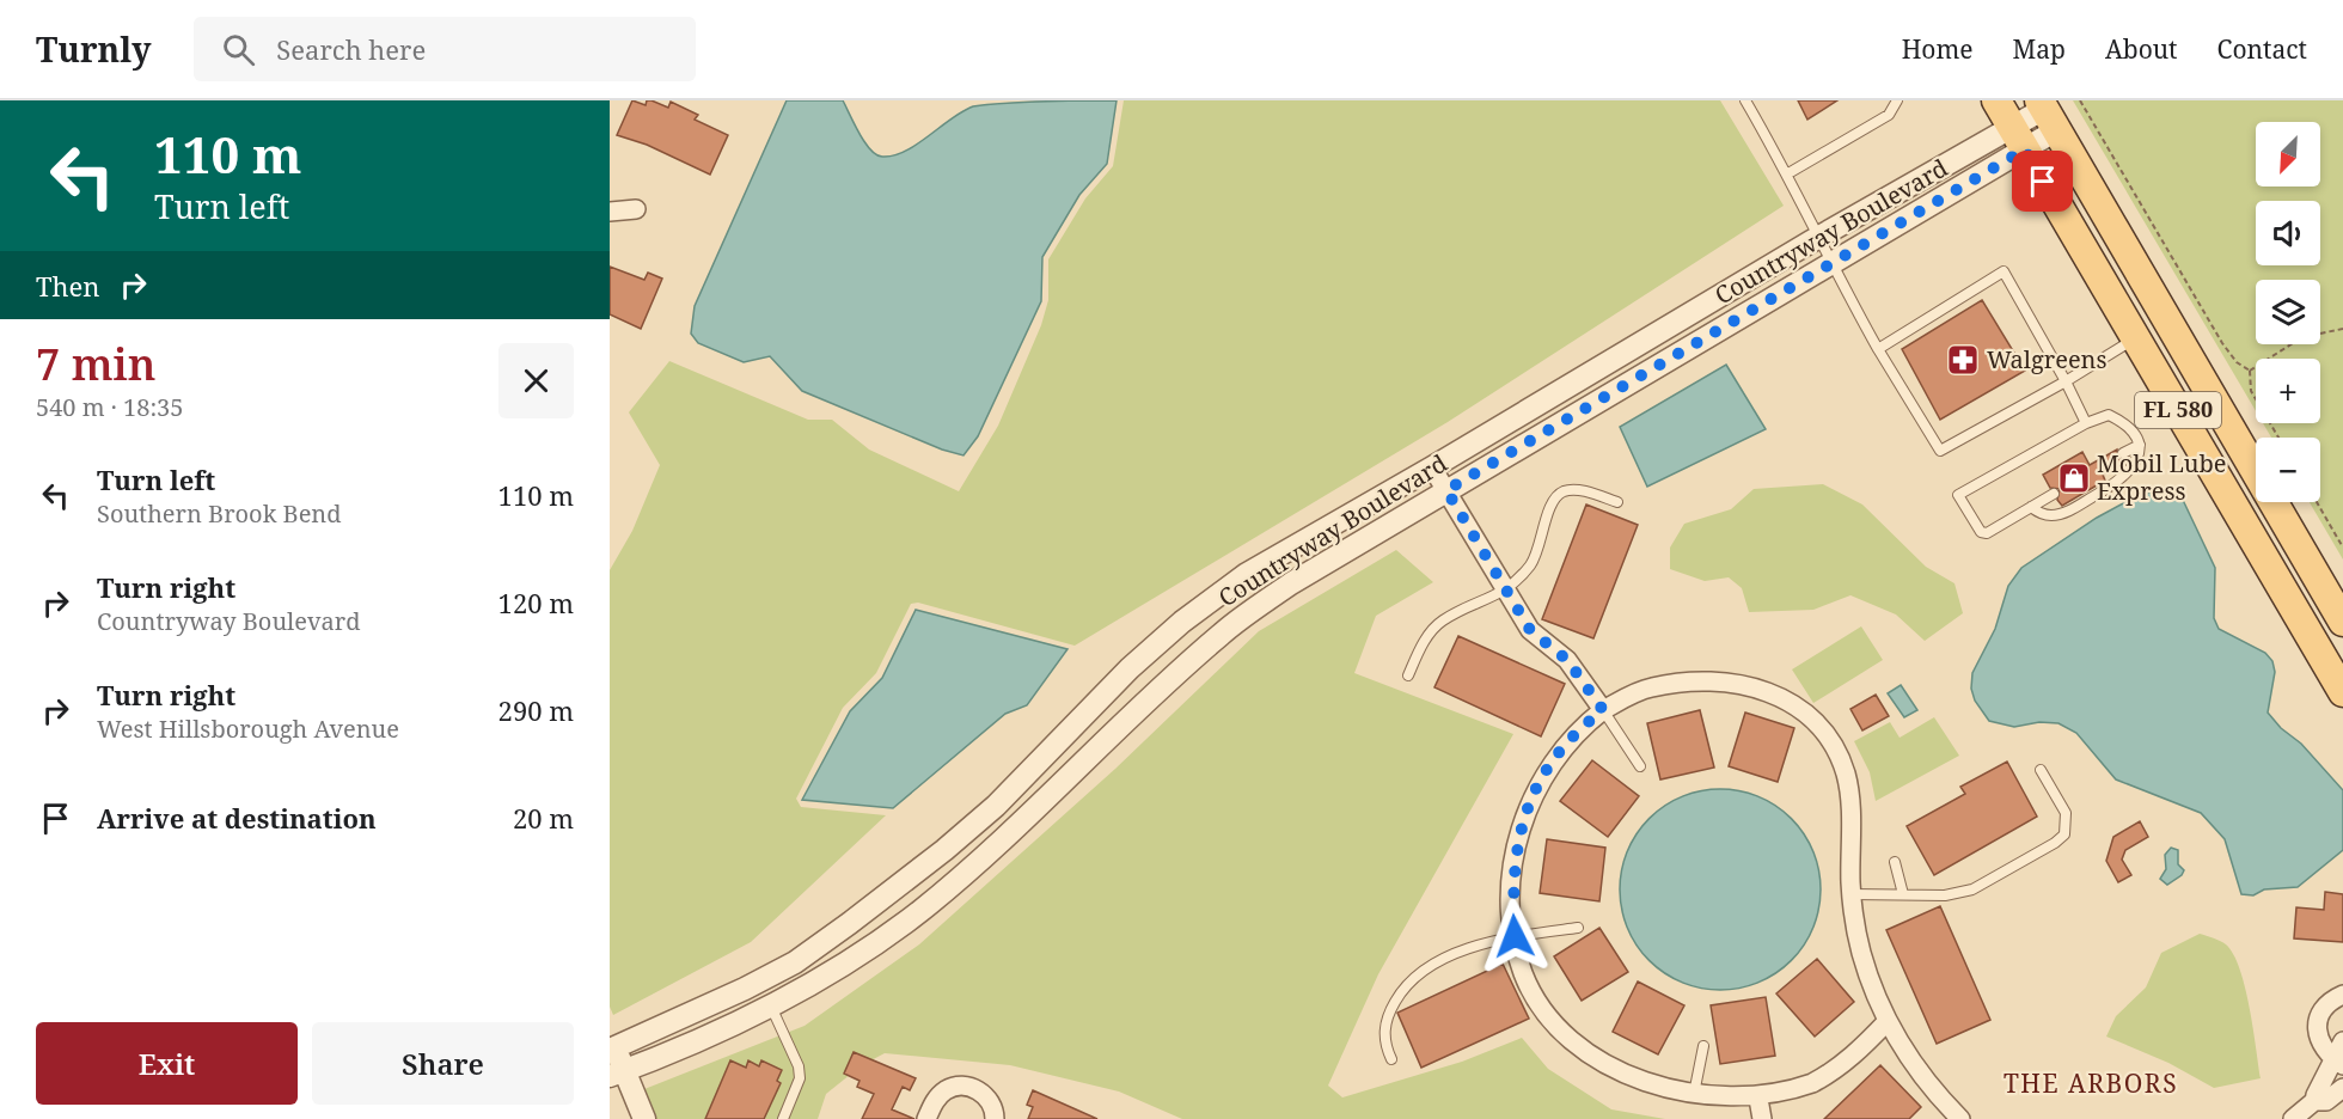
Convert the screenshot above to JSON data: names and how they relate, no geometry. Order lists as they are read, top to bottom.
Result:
{
  "streets": {
    "main road": ["FL 580"],
    "street": ["Countryway Boulevard"]
  },
  "crossings": [
    ["Countryway Boulevard", "FL 580"]
  ],
  "districts": ["THE ARBORS"],
  "places": {
    "pharmacy": ["Walgreens"],
    "shop": ["Mobil Lube Express"]
  },
  "north": "bottom left",
  "page": {
    "header": "Turnly",
    "search": "Search here",
    "nav": [
      "Home",
      "Map",
      "About",
      "Contact"
    ],
    "turn": ["110 m", "Turn left"],
    "map_buttons": ["+", "−"],
    "then": "Then",
    "heading": ["7 min", "540 m · 18:35"],
    "list": [
      {
        "name": "Turn left",
        "note": "Southern Brook Bend",
        "value": "110 m"
      },
      {
        "name": "Turn right",
        "note": "Countryway Boulevard",
        "value": "120 m"
      },
      {
        "name": "Turn right",
        "note": "West Hillsborough Avenue",
        "value": "290 m"
      },
      {
        "name": "Arrive at destination",
        "value": "20 m"
      }
    ],
    "buttons": ["Exit", "Share"]
  }
}
